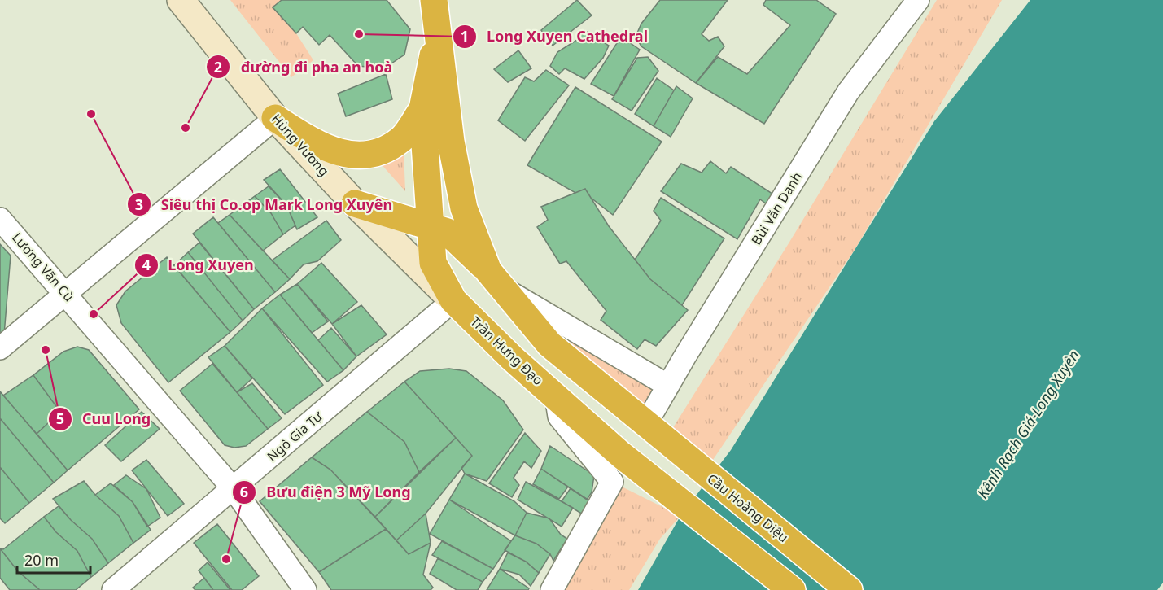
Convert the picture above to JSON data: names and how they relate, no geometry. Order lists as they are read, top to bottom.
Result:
{
  "streets": {
    "highway": ["Trần Hưng Đạo", "Cầu Hoàng Diệu"],
    "street": [
      "Hùng Vương",
      "Bùi Văn Danh",
      "Lương Vãn Cù",
      "Ngô Gia Tự"
    ]
  },
  "crossings": [
    ["Hùng Vương", "Trần Hưng Đạo"],
    ["Hùng Vương", "Ngô Gia Tự"],
    ["Bùi Văn Danh", "Cầu Hoàng Diệu"],
    ["Lương Vãn Cù", "Ngô Gia Tự"],
    ["Trần Hưng Đạo", "Ngô Gia Tự"]
  ],
  "water": ["Kênh Rạch Giá-Long Xuyên"],
  "places": [
    "Long Xuyen Cathedral",
    "Siêu thị Co.op Mark Long Xuyên",
    "đường đi pha an hoà",
    "Long Xuyen",
    "Cuu Long",
    "Bưu điện 3 Mỹ Long"
  ],
  "scale_bar": "20 m"
}
